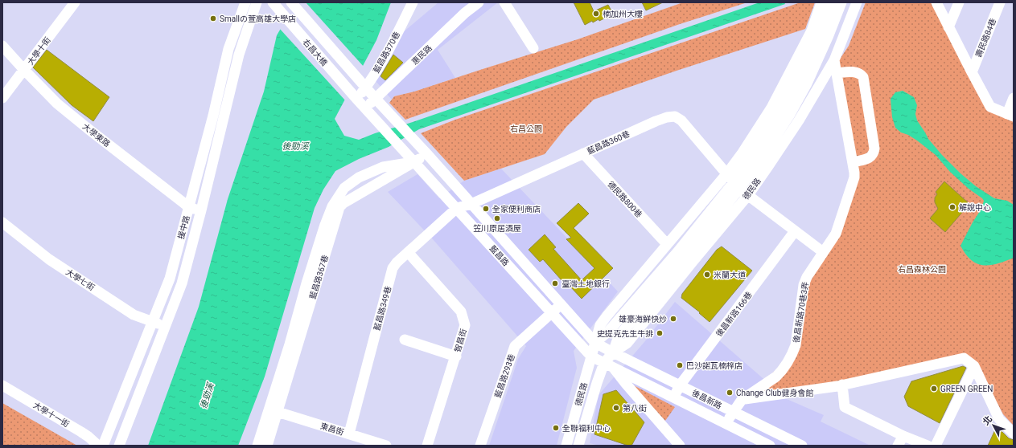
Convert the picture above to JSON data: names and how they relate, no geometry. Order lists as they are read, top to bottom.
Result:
{
  "streets": {
    "street": [
      "壽民路84巷",
      "大學十街",
      "右昌大橋",
      "藍昌路370巷",
      "惠民路",
      "大學東路",
      "藍昌路360巷",
      "德民路",
      "德民路800巷",
      "援中路",
      "藍昌路",
      "藍昌路367巷",
      "大學七街",
      "藍昌路349巷",
      "後昌新路70巷3弄",
      "後昌新路166巷",
      "智昌街",
      "藍昌路293巷",
      "後昌新路",
      "大學十一街",
      "東昌街"
    ]
  },
  "crossings": [
    ["大學十街", "大學東路"],
    ["右昌大橋", "藍昌路370巷"],
    ["惠民路", "藍昌路"],
    ["大學東路", "援中路"],
    ["藍昌路360巷", "德民路"],
    ["藍昌路360巷", "德民路800巷"],
    ["藍昌路360巷", "藍昌路"],
    ["藍昌路360巷", "藍昌路349巷"],
    ["德民路", "德民路800巷"],
    ["德民路", "藍昌路"],
    ["德民路", "後昌新路70巷3弄"],
    ["德民路", "後昌新路"],
    ["援中路", "大學七街"],
    ["藍昌路", "藍昌路367巷"],
    ["藍昌路", "藍昌路349巷"],
    ["藍昌路", "藍昌路293巷"],
    ["藍昌路", "後昌新路"],
    ["藍昌路367巷", "東昌街"],
    ["藍昌路349巷", "智昌街"],
    ["藍昌路349巷", "東昌街"],
    ["後昌新路70巷3弄", "後昌新路"],
    ["後昌新路166巷", "後昌新路"]
  ],
  "water": ["後勁溪"],
  "parks": ["右昌公園", "右昌森林公園"],
  "places": [
    "楠加州大樓",
    "Smallの萱高雄大學店",
    "解說中心",
    "全家便利商店",
    "笠川原居酒屋",
    "米蘭大道",
    "臺灣土地銀行",
    "雄豪海鮮快炒",
    "史提克先生牛排",
    "巴沙諾瓦楠梓店",
    "GREEN GREEN",
    "Change Club健身會館",
    "第八街",
    "全聯福利中心"
  ],
  "north": "top left"
}
